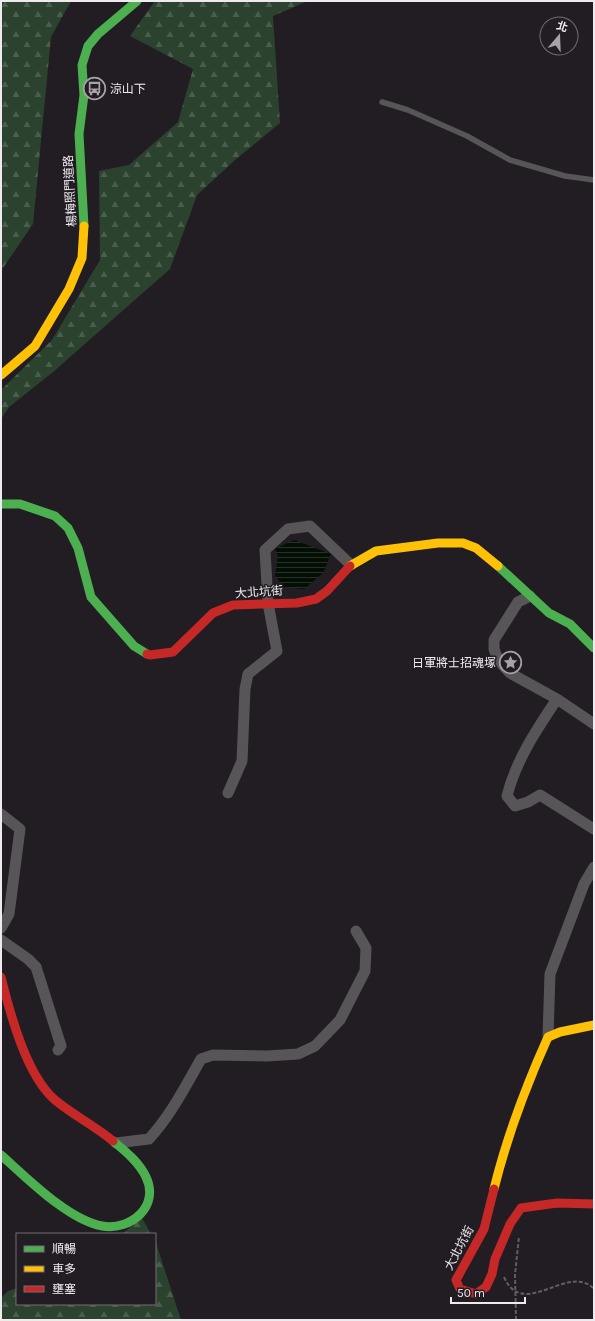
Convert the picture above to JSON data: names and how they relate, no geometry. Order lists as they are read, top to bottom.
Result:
{
  "streets": {
    "street": ["楊梅照門道路", "大北坑街"]
  },
  "places": {
    "bus stop": ["涼山下"],
    "place": ["日軍將士招魂塚"]
  },
  "legend": ["順暢", "車多", "壅塞"],
  "scale_bar": "50 m",
  "north": "top"
}
